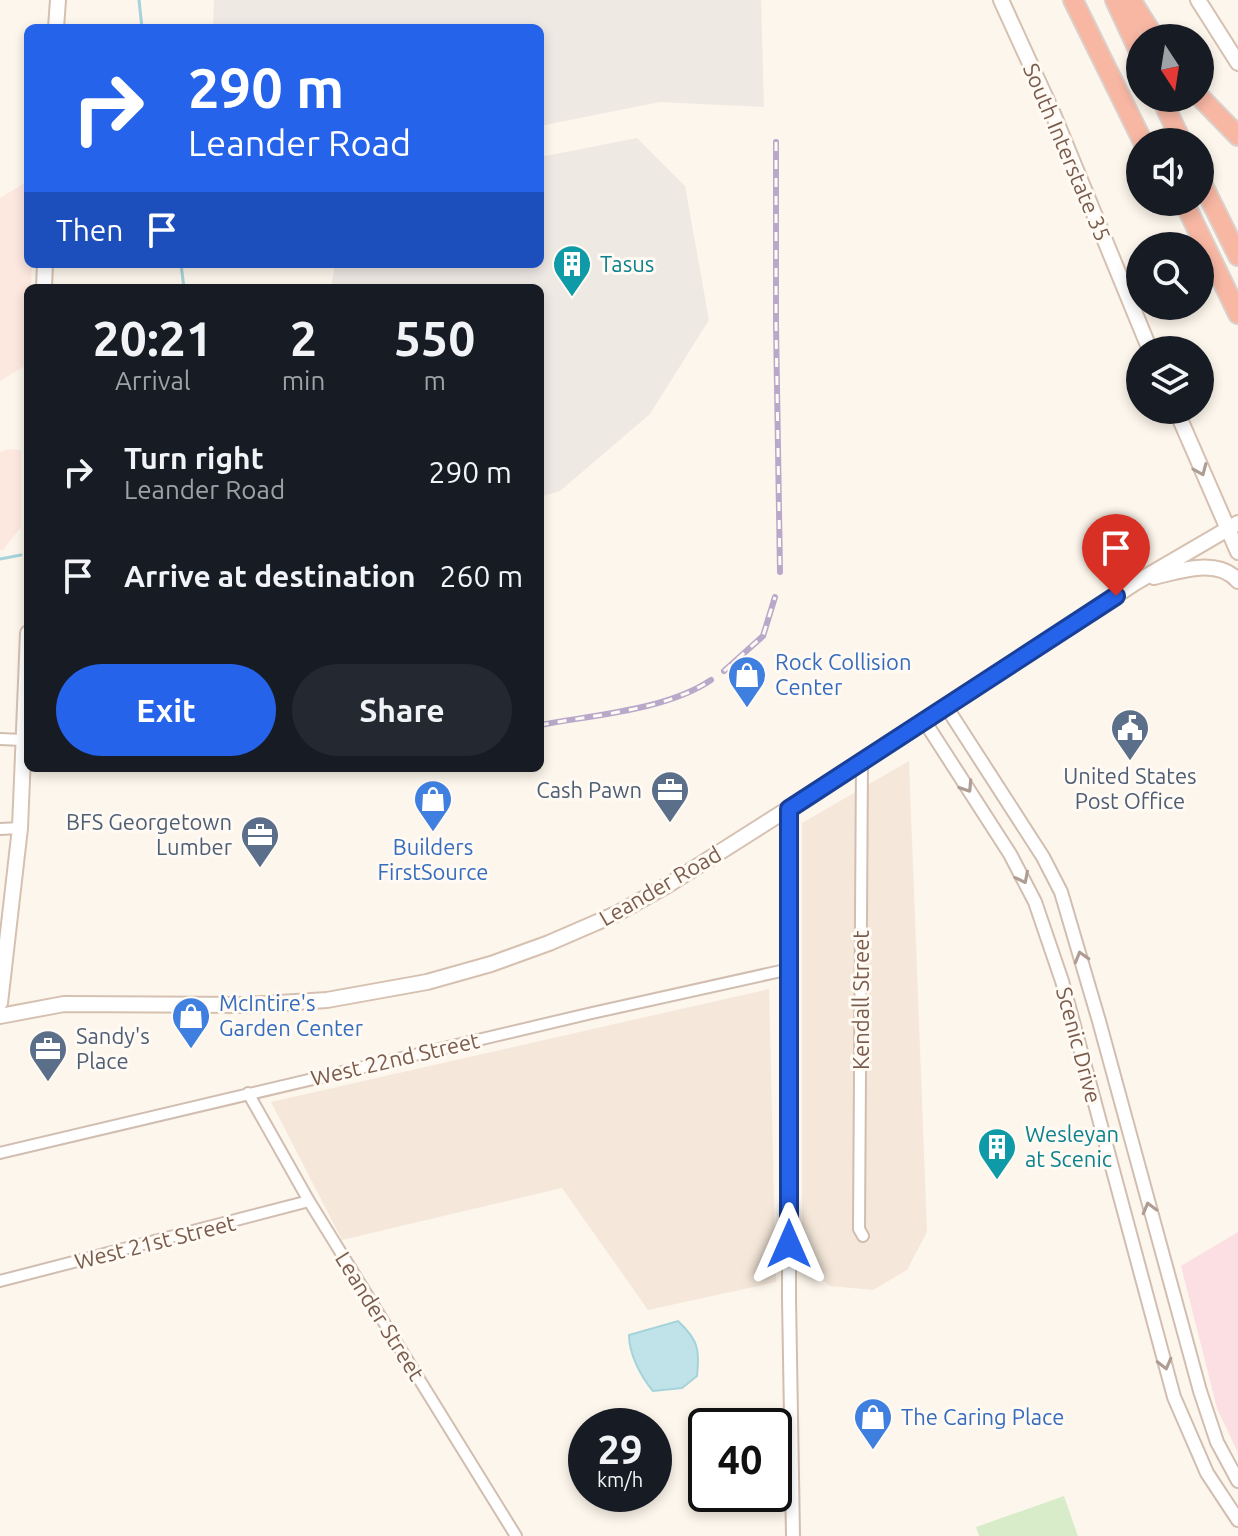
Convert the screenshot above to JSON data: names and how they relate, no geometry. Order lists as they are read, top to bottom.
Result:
{
  "streets": {
    "main road": ["South Interstate 35", "Leander Road"],
    "street": [
      "Kendall Street",
      "Scenic Drive",
      "West 22nd Street",
      "West 21st Street",
      "Leander Street"
    ]
  },
  "crossings": [
    ["Leander Road", "Kendall Street"],
    ["Leander Road", "Scenic Drive"],
    ["West 22nd Street", "Leander Street"],
    ["West 21st Street", "Leander Street"]
  ],
  "places": {
    "building": ["Tasus", "Wesleyan at Scenic"],
    "shop": [
      "Rock Collision Center",
      "Builders FirstSource",
      "McIntire's Garden Center",
      "The Caring Place"
    ],
    "public building": ["United States Post Office"],
    "office": ["Cash Pawn", "BFS Georgetown Lumber", "Sandy's Place"]
  },
  "north": "bottom",
  "page": {
    "turn": ["290 m", "Leander Road"],
    "then": "Then",
    "eta": [
      "20:21",
      "Arrival",
      "2",
      "min",
      "550",
      "m"
    ],
    "list": [
      {
        "name": "Turn right",
        "note": "Leander Road",
        "value": "290 m"
      },
      {
        "name": "Arrive at destination",
        "value": "260 m"
      }
    ],
    "buttons": ["Exit", "Share"],
    "speed": "29 km/h",
    "limit": "40"
  }
}
